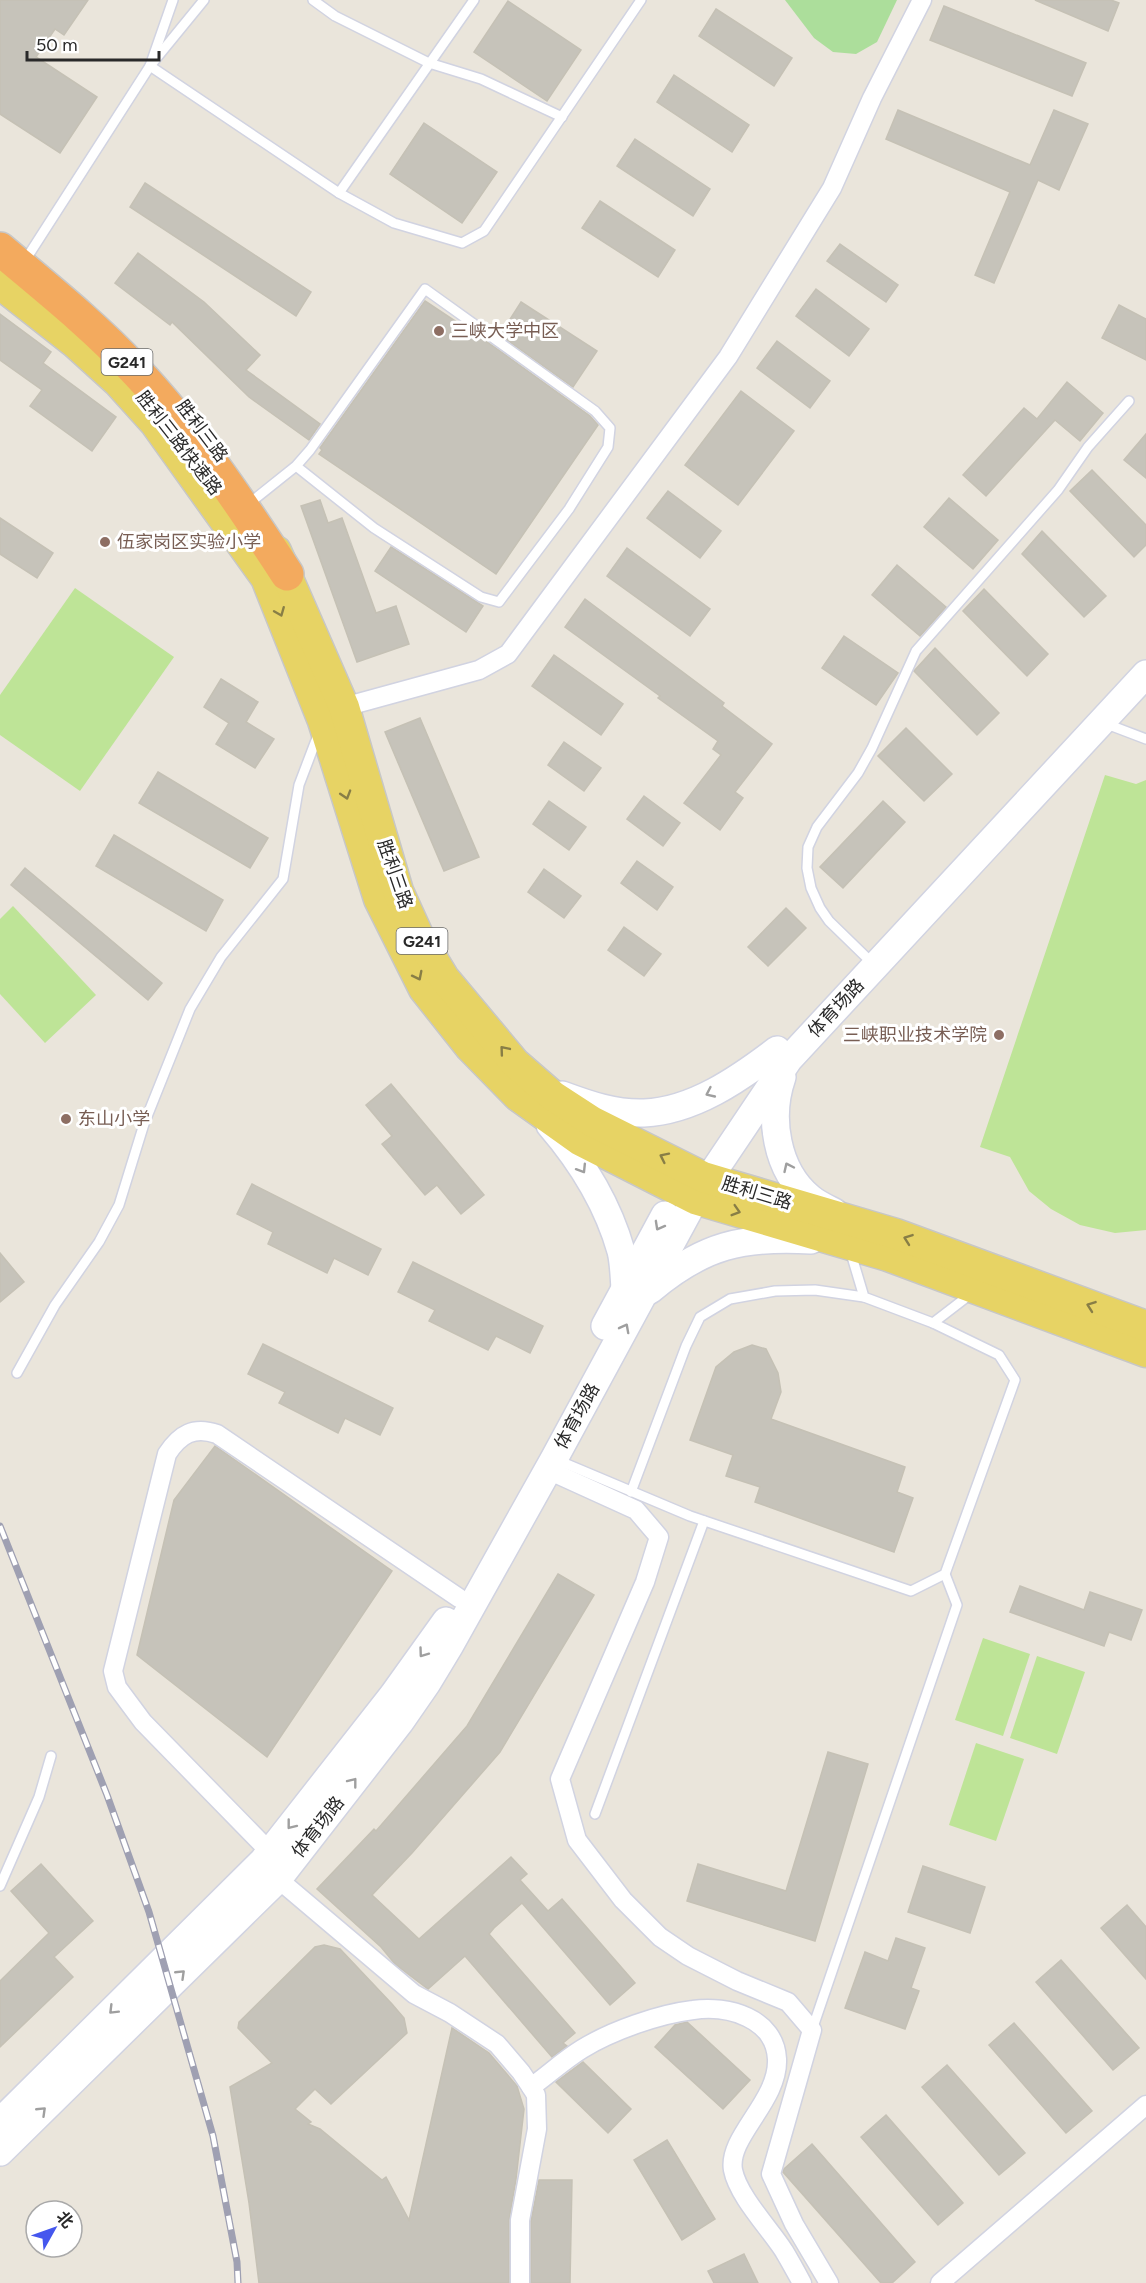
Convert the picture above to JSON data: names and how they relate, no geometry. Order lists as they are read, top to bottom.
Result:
{
  "streets": {
    "highway": ["G241", "胜利三路快速路"],
    "main road": ["胜利三路", "体育场路"]
  },
  "crossings": [
    ["G241", "胜利三路"],
    ["G241", "胜利三路快速路"],
    ["胜利三路", "体育场路"]
  ],
  "places": [
    "三峡大学中区",
    "伍家岗区实验小学",
    "三峡职业技术学院",
    "东山小学"
  ],
  "scale_bar": "50 m",
  "north": "top right"
}
